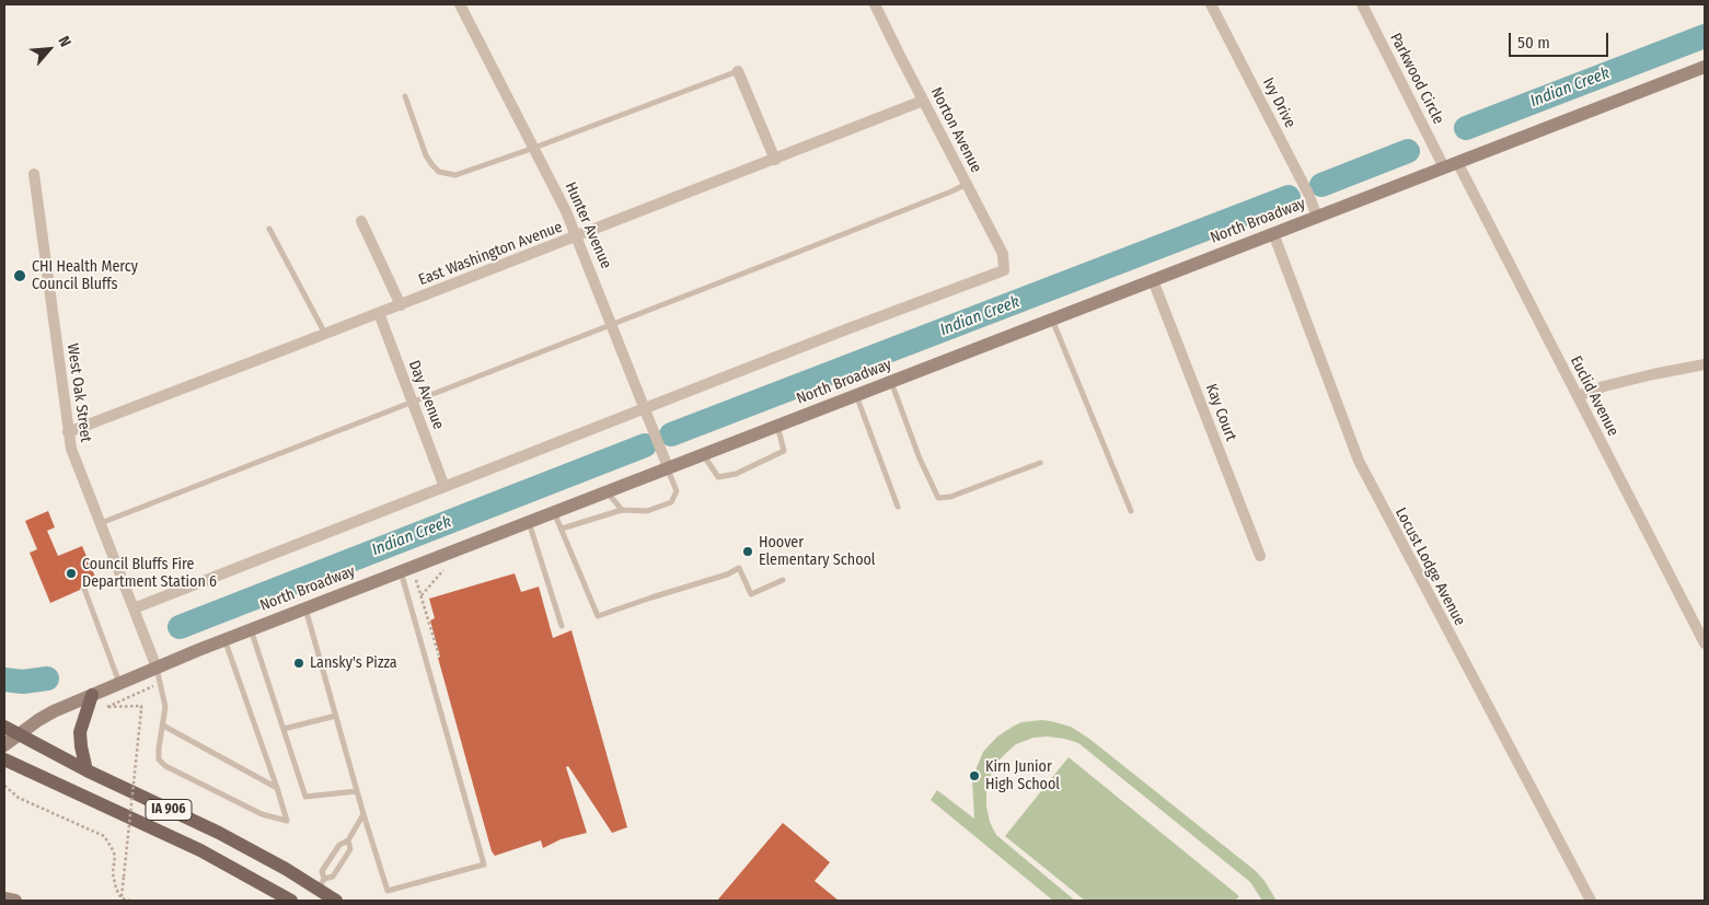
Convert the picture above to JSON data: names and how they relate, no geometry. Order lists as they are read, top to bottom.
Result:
{
  "streets": {
    "main road": ["North Broadway", "IA 906"],
    "street": [
      "Parkwood Circle",
      "Ivy Drive",
      "Norton Avenue",
      "Hunter Avenue",
      "East Washington Avenue",
      "West Oak Street",
      "Day Avenue",
      "Euclid Avenue",
      "Kay Court",
      "Locust Lodge Avenue"
    ]
  },
  "crossings": [
    ["Parkwood Circle", "North Broadway"],
    ["Parkwood Circle", "Euclid Avenue"],
    ["Ivy Drive", "North Broadway"],
    ["Norton Avenue", "Hunter Avenue"],
    ["Norton Avenue", "East Washington Avenue"],
    ["North Broadway", "Hunter Avenue"],
    ["North Broadway", "West Oak Street"],
    ["North Broadway", "Euclid Avenue"],
    ["North Broadway", "Kay Court"],
    ["North Broadway", "Locust Lodge Avenue"],
    ["North Broadway", "IA 906"],
    ["Hunter Avenue", "East Washington Avenue"],
    ["East Washington Avenue", "West Oak Street"],
    ["East Washington Avenue", "Day Avenue"]
  ],
  "water": ["Indian Creek"],
  "places": [
    "CHI Health Mercy Council Bluffs",
    "Hoover Elementary School",
    "Council Bluffs Fire Department Station 6",
    "Lansky's Pizza",
    "Kirn Junior High School"
  ],
  "scale_bar": "50 m",
  "north": "top right"
}
